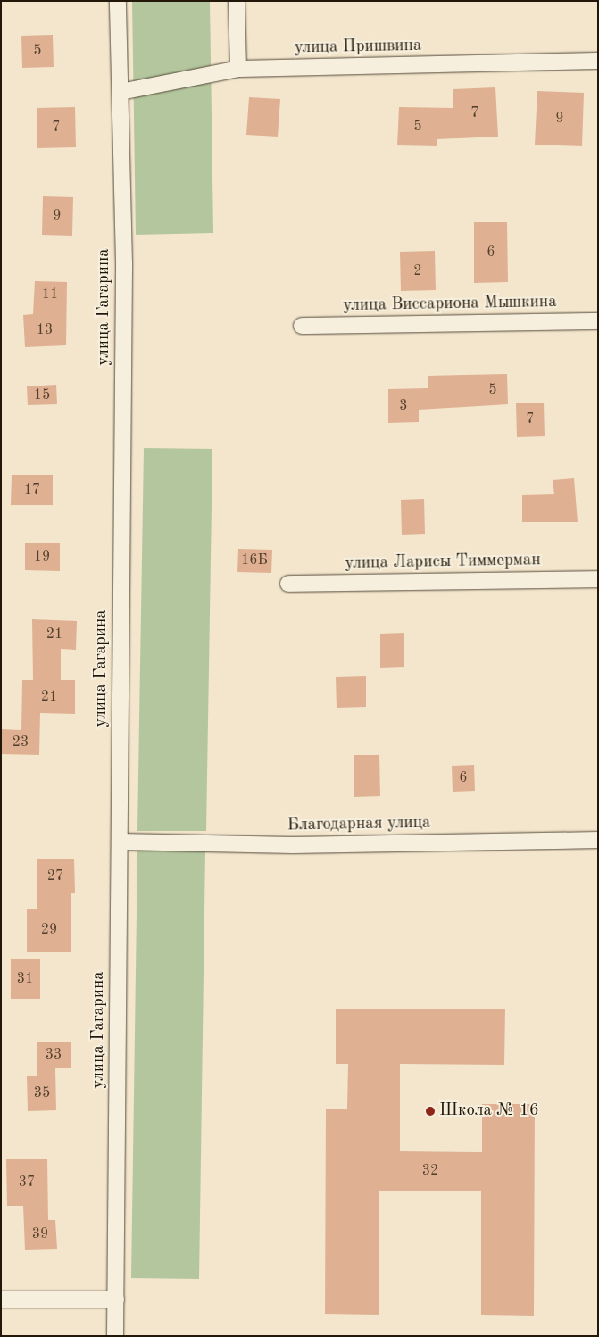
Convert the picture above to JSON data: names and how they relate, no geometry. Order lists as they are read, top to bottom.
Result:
{
  "streets": {
    "street": [
      "улица Пришвина",
      "улица Виссариона Мышкина",
      "улица Гагарина",
      "улица Ларисы Тиммерман",
      "Благодарная улица"
    ]
  },
  "crossings": [
    ["улица Пришвина", "улица Гагарина"],
    ["улица Гагарина", "Благодарная улица"]
  ],
  "places": ["Школа № 16"],
  "house_numbers": [
    "5",
    "7",
    "9",
    "5",
    "7",
    "9",
    "6",
    "2",
    "11",
    "13",
    "5",
    "15",
    "3",
    "7",
    "17",
    "19",
    "16Б",
    "21",
    "21",
    "23",
    "6",
    "27",
    "29",
    "31",
    "33",
    "35",
    "32",
    "37",
    "39"
  ]
}
